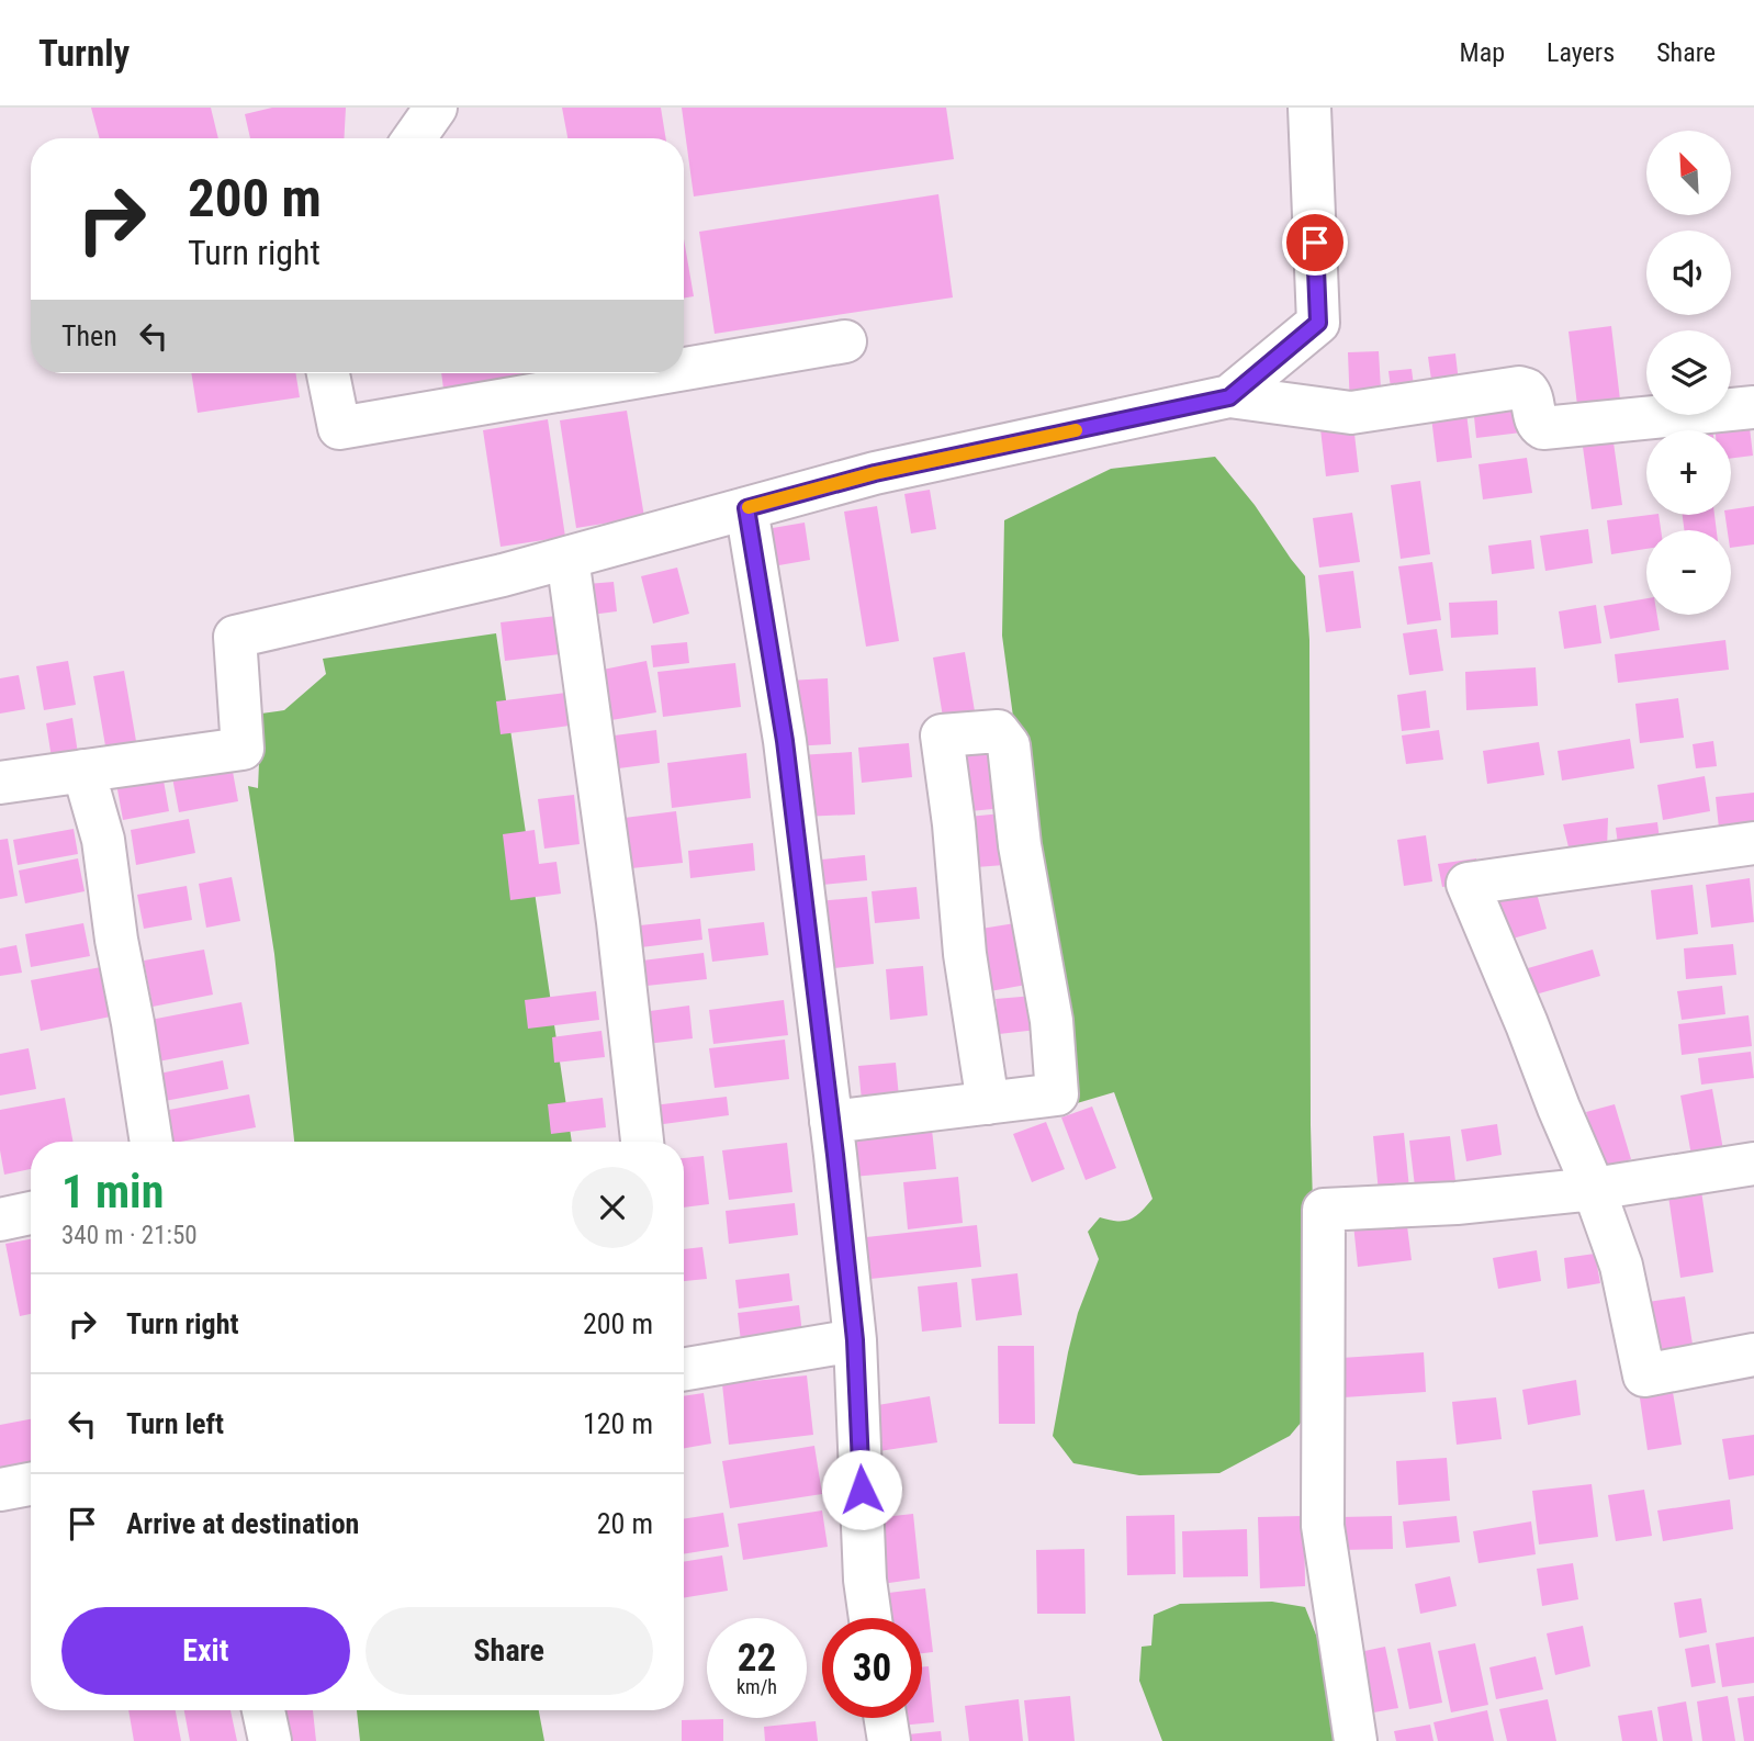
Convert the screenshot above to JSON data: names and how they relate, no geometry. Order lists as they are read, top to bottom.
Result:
{
  "north": "top left",
  "page": {
    "header": "Turnly",
    "nav": ["Map", "Layers", "Share"],
    "map_buttons": ["+", "−"],
    "turn": ["200 m", "Turn right"],
    "then": "Then",
    "heading": ["1 min", "340 m · 21:50"],
    "list": [
      {
        "name": "Turn right",
        "value": "200 m"
      },
      {
        "name": "Turn left",
        "value": "120 m"
      },
      {
        "name": "Arrive at destination",
        "value": "20 m"
      }
    ],
    "buttons": ["Exit", "Share"],
    "speed": "22 km/h",
    "limit": "30"
  }
}
